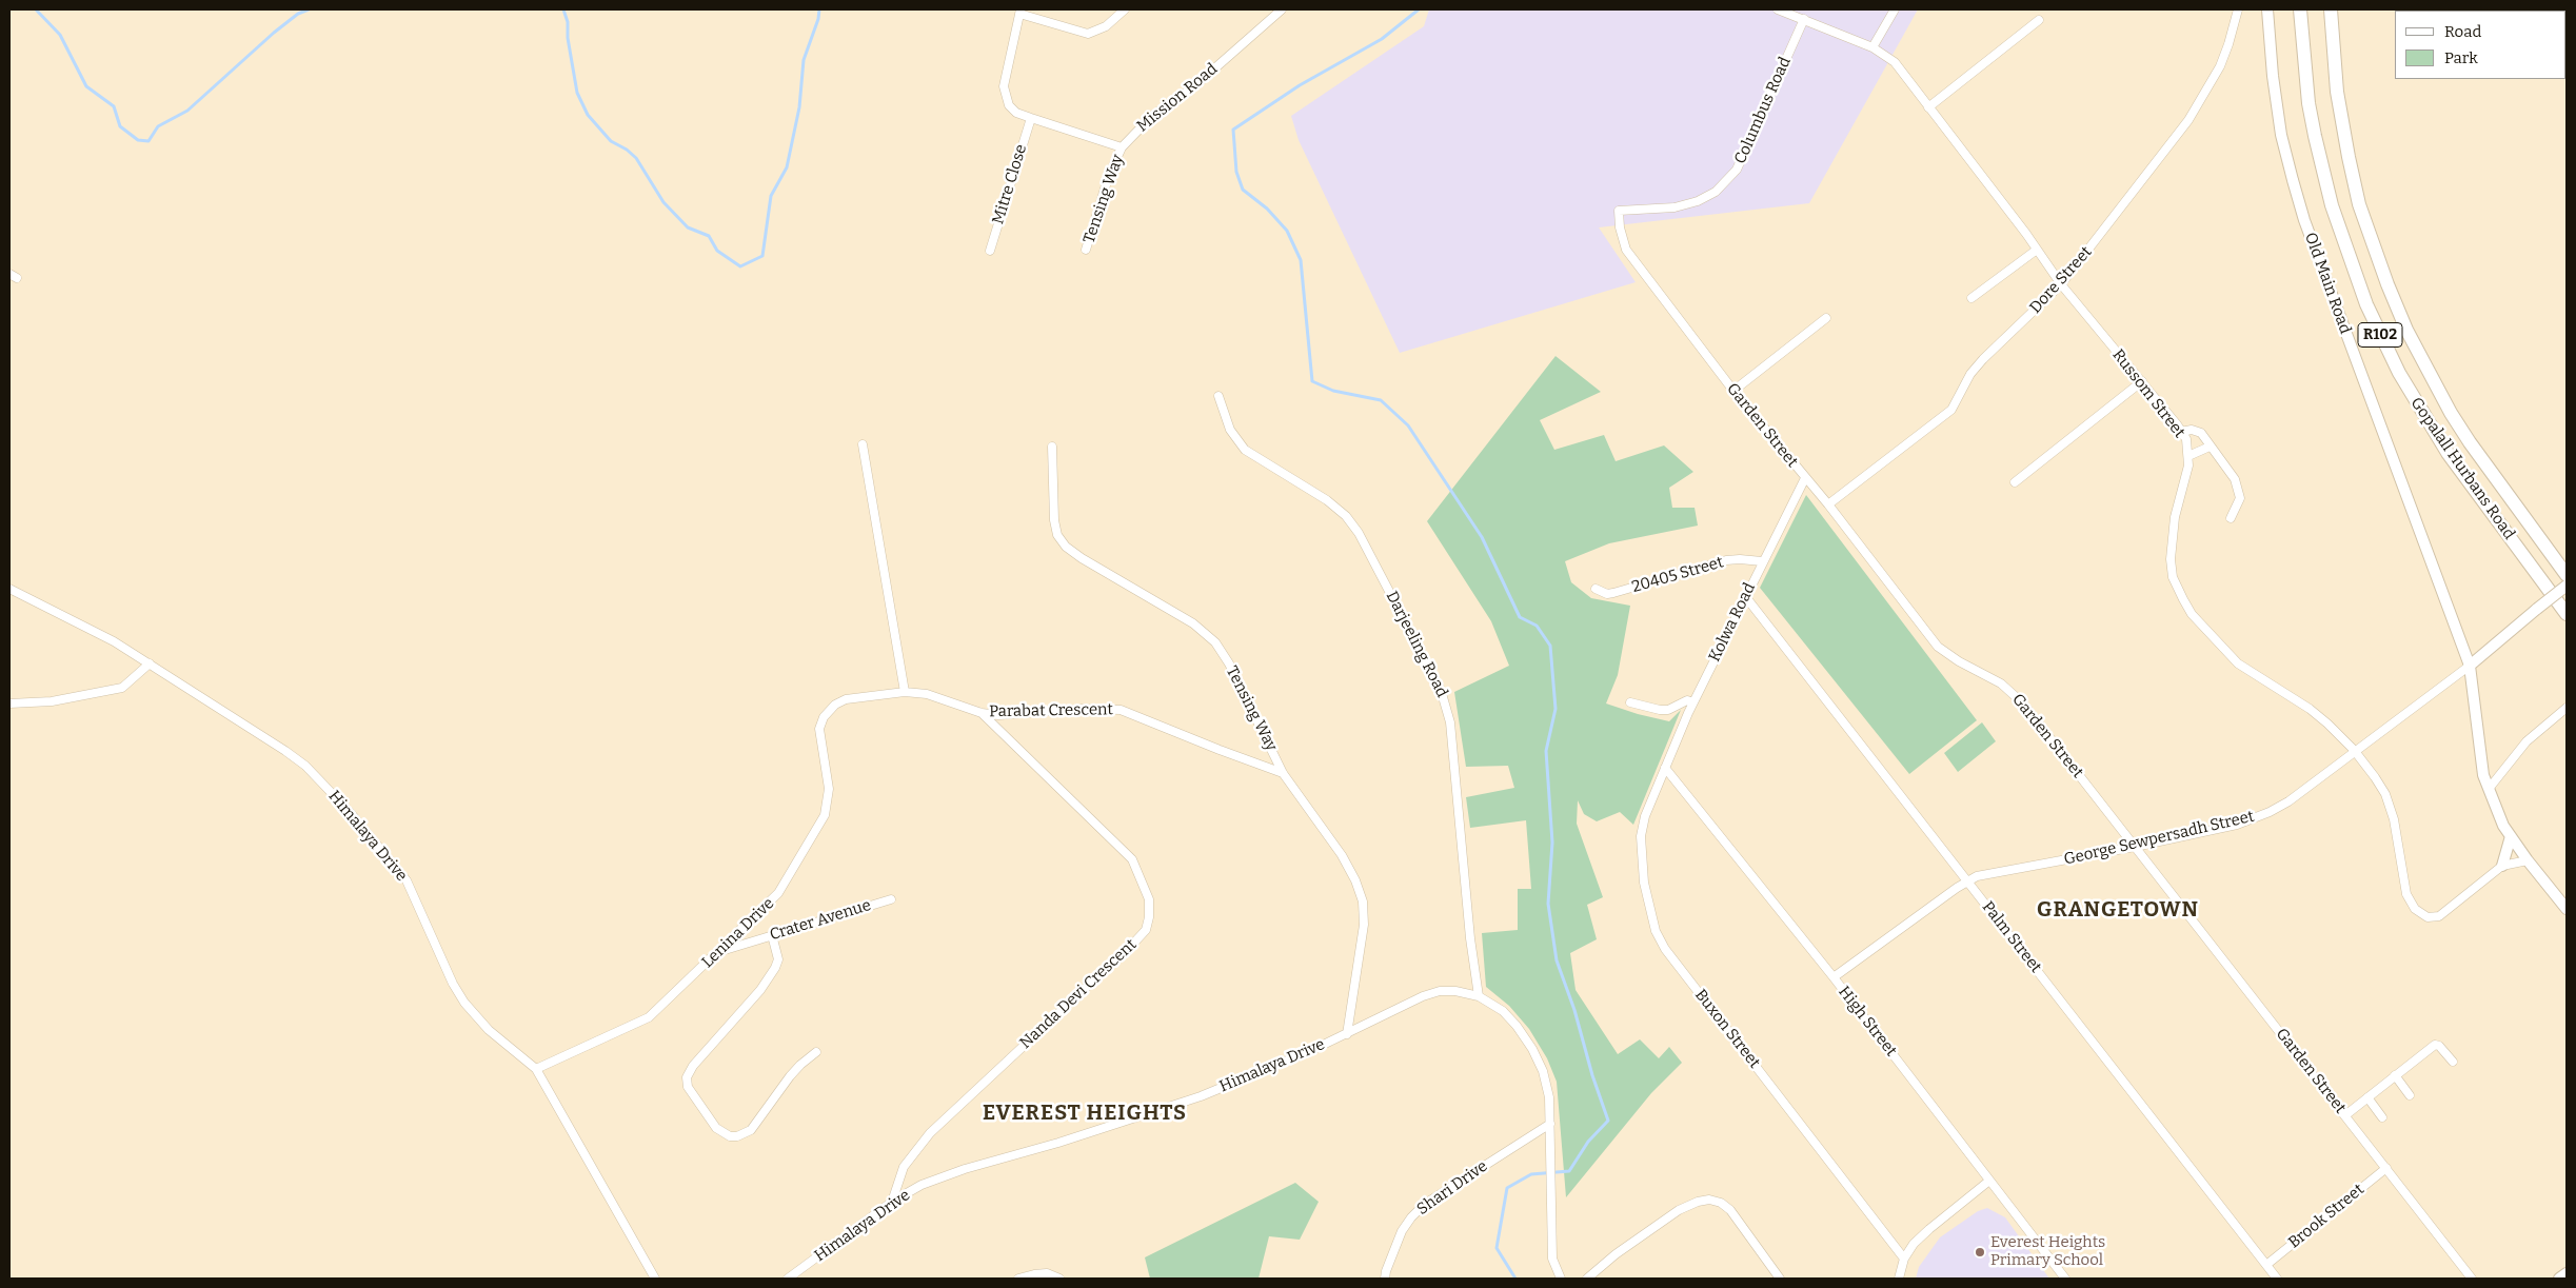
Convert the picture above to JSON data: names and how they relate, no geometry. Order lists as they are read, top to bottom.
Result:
{
  "streets": {
    "main road": ["R102", "Gopalall Hurbans Road"],
    "street": [
      "Mission Road",
      "Columbus Road",
      "Mitre Close",
      "Tensing Way",
      "Dore Street",
      "Old Main Road",
      "Russom Street",
      "Garden Street",
      "20405 Street",
      "Kolwa Road",
      "Darjeeling Road",
      "Parabat Crescent",
      "Himalaya Drive",
      "George Sewpersadh Street",
      "Crater Avenue",
      "Lenina Drive",
      "Palm Street",
      "Nanda Devi Crescent",
      "High Street",
      "Buxon Street",
      "Shari Drive",
      "Brook Street"
    ]
  },
  "crossings": [
    ["Mission Road", "Tensing Way"],
    ["Columbus Road", "Garden Street"],
    ["Tensing Way", "Parabat Crescent"],
    ["Tensing Way", "Himalaya Drive"],
    ["Dore Street", "Russom Street"],
    ["Dore Street", "Garden Street"],
    ["Old Main Road", "George Sewpersadh Street"],
    ["Russom Street", "George Sewpersadh Street"],
    ["Garden Street", "Kolwa Road"],
    ["Garden Street", "George Sewpersadh Street"],
    ["Garden Street", "Brook Street"],
    ["20405 Street", "Kolwa Road"],
    ["Kolwa Road", "Palm Street"],
    ["Kolwa Road", "High Street"],
    ["Kolwa Road", "Buxon Street"],
    ["Darjeeling Road", "Himalaya Drive"],
    ["Parabat Crescent", "Lenina Drive"],
    ["Parabat Crescent", "Nanda Devi Crescent"],
    ["Himalaya Drive", "Lenina Drive"],
    ["Himalaya Drive", "Nanda Devi Crescent"],
    ["Himalaya Drive", "Shari Drive"],
    ["George Sewpersadh Street", "Palm Street"],
    ["George Sewpersadh Street", "High Street"],
    ["Crater Avenue", "Lenina Drive"],
    ["Palm Street", "Brook Street"],
    ["High Street", "Buxon Street"]
  ],
  "districts": ["GRANGETOWN", "EVEREST HEIGHTS"],
  "places": ["Everest Heights Primary School"],
  "legend": ["Road", "Park"]
}
